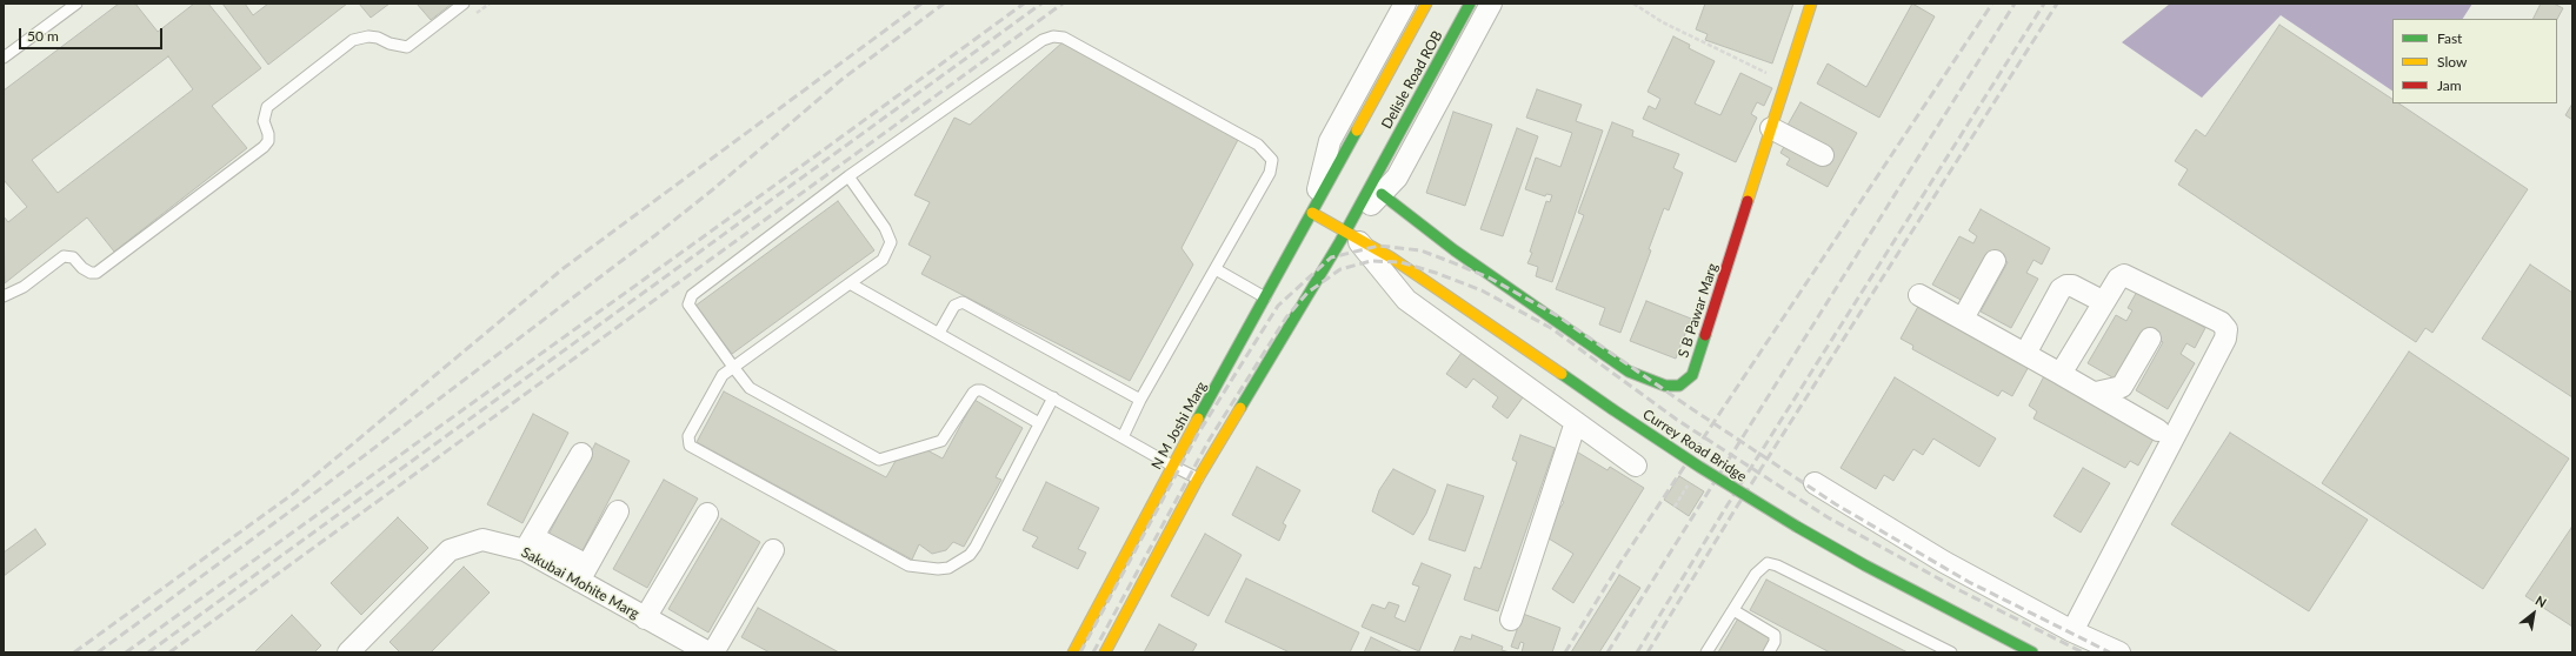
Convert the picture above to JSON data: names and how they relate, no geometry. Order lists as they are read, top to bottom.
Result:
{
  "streets": {
    "main road": [
      "Delisle Road ROB",
      "S B Pawar Marg",
      "N M Joshi Marg",
      "Currey Road Bridge"
    ],
    "street": ["Sakubai Mohite Marg"]
  },
  "crossings": [
    ["Delisle Road ROB", "N M Joshi Marg"],
    ["Delisle Road ROB", "Currey Road Bridge"],
    ["N M Joshi Marg", "Currey Road Bridge"]
  ],
  "legend": ["Fast", "Slow", "Jam"],
  "scale_bar": "50 m",
  "north": "top right"
}
